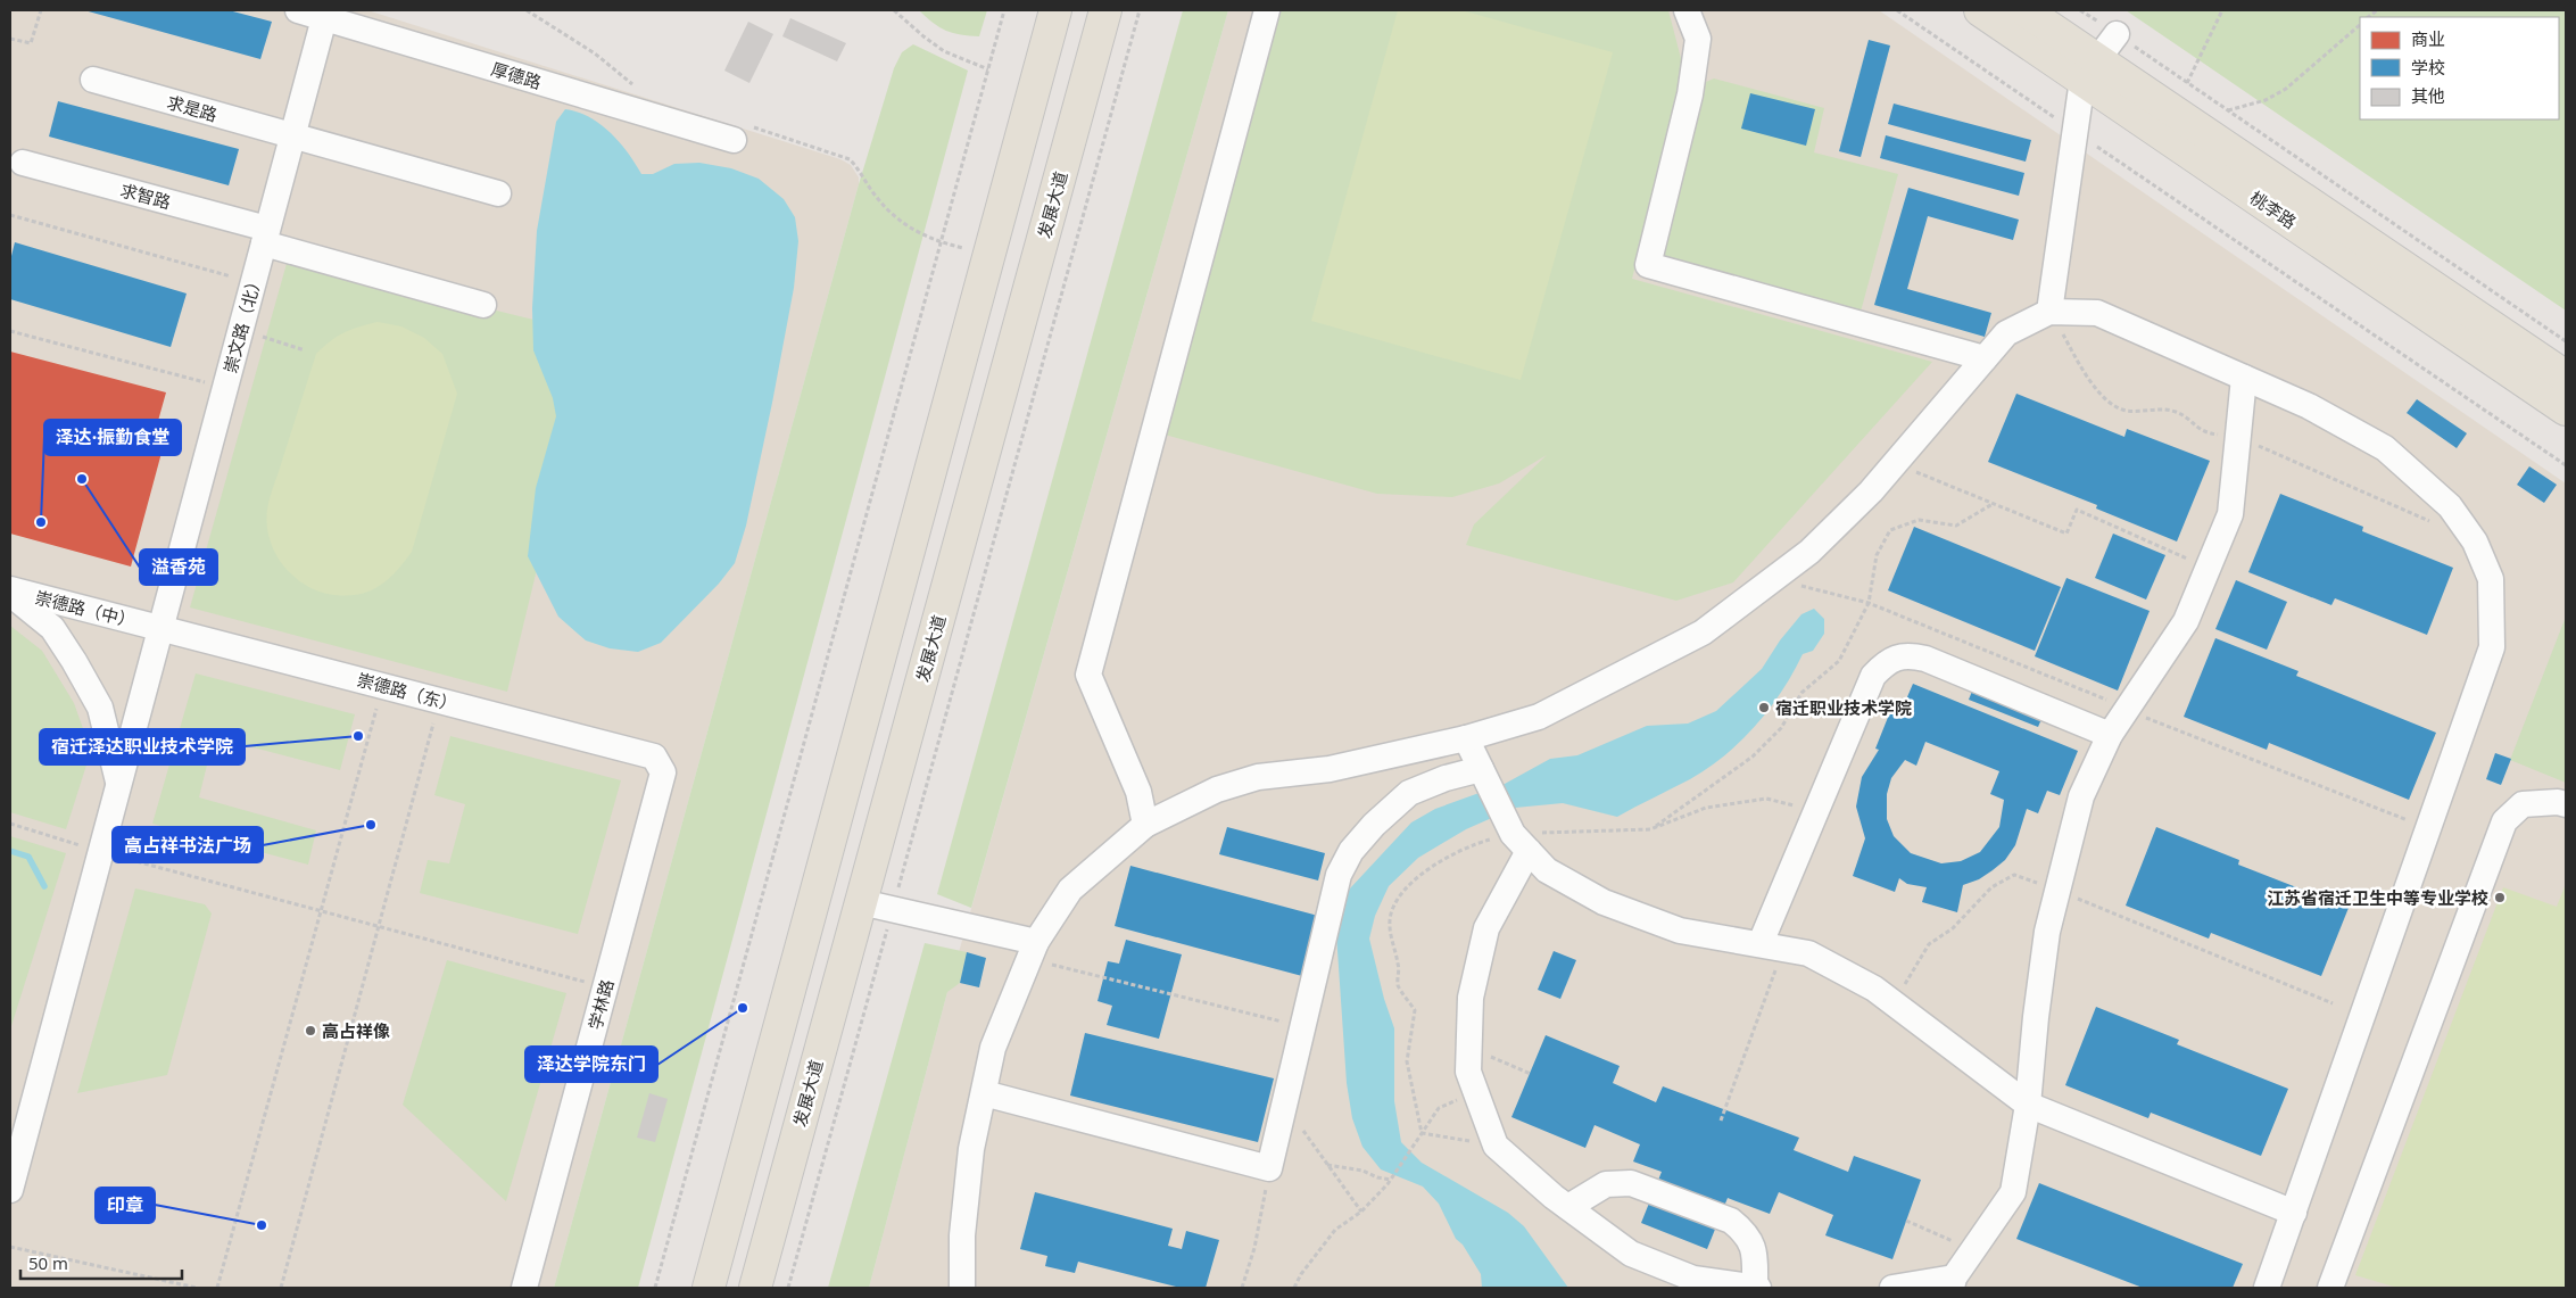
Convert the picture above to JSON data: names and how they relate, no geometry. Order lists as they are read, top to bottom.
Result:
{
  "streets": {
    "main road": ["发展大道", "桃李路"],
    "lane": [
      "厚德路",
      "求是路",
      "求智路",
      "崇文路（北）",
      "崇德路（中）",
      "崇德路（东）",
      "学林路"
    ]
  },
  "crossings": [
    ["厚德路", "崇文路（北）"],
    ["求是路", "崇文路（北）"],
    ["求智路", "崇文路（北）"],
    ["崇文路（北）", "崇德路（中）"],
    ["崇文路（北）", "崇德路（东）"],
    ["崇德路（中）", "崇德路（东）"],
    ["崇德路（东）", "学林路"]
  ],
  "places": [
    "溢香苑",
    "泽达·振勤食堂",
    "宿迁职业技术学院",
    "宿迁泽达职业技术学院",
    "高占祥书法广场",
    "江苏省宿迁卫生中等专业学校",
    "泽达学院东门",
    "高占祥像",
    "印章"
  ],
  "legend": ["商业", "学校", "其他"],
  "scale_bar": "50 m"
}
